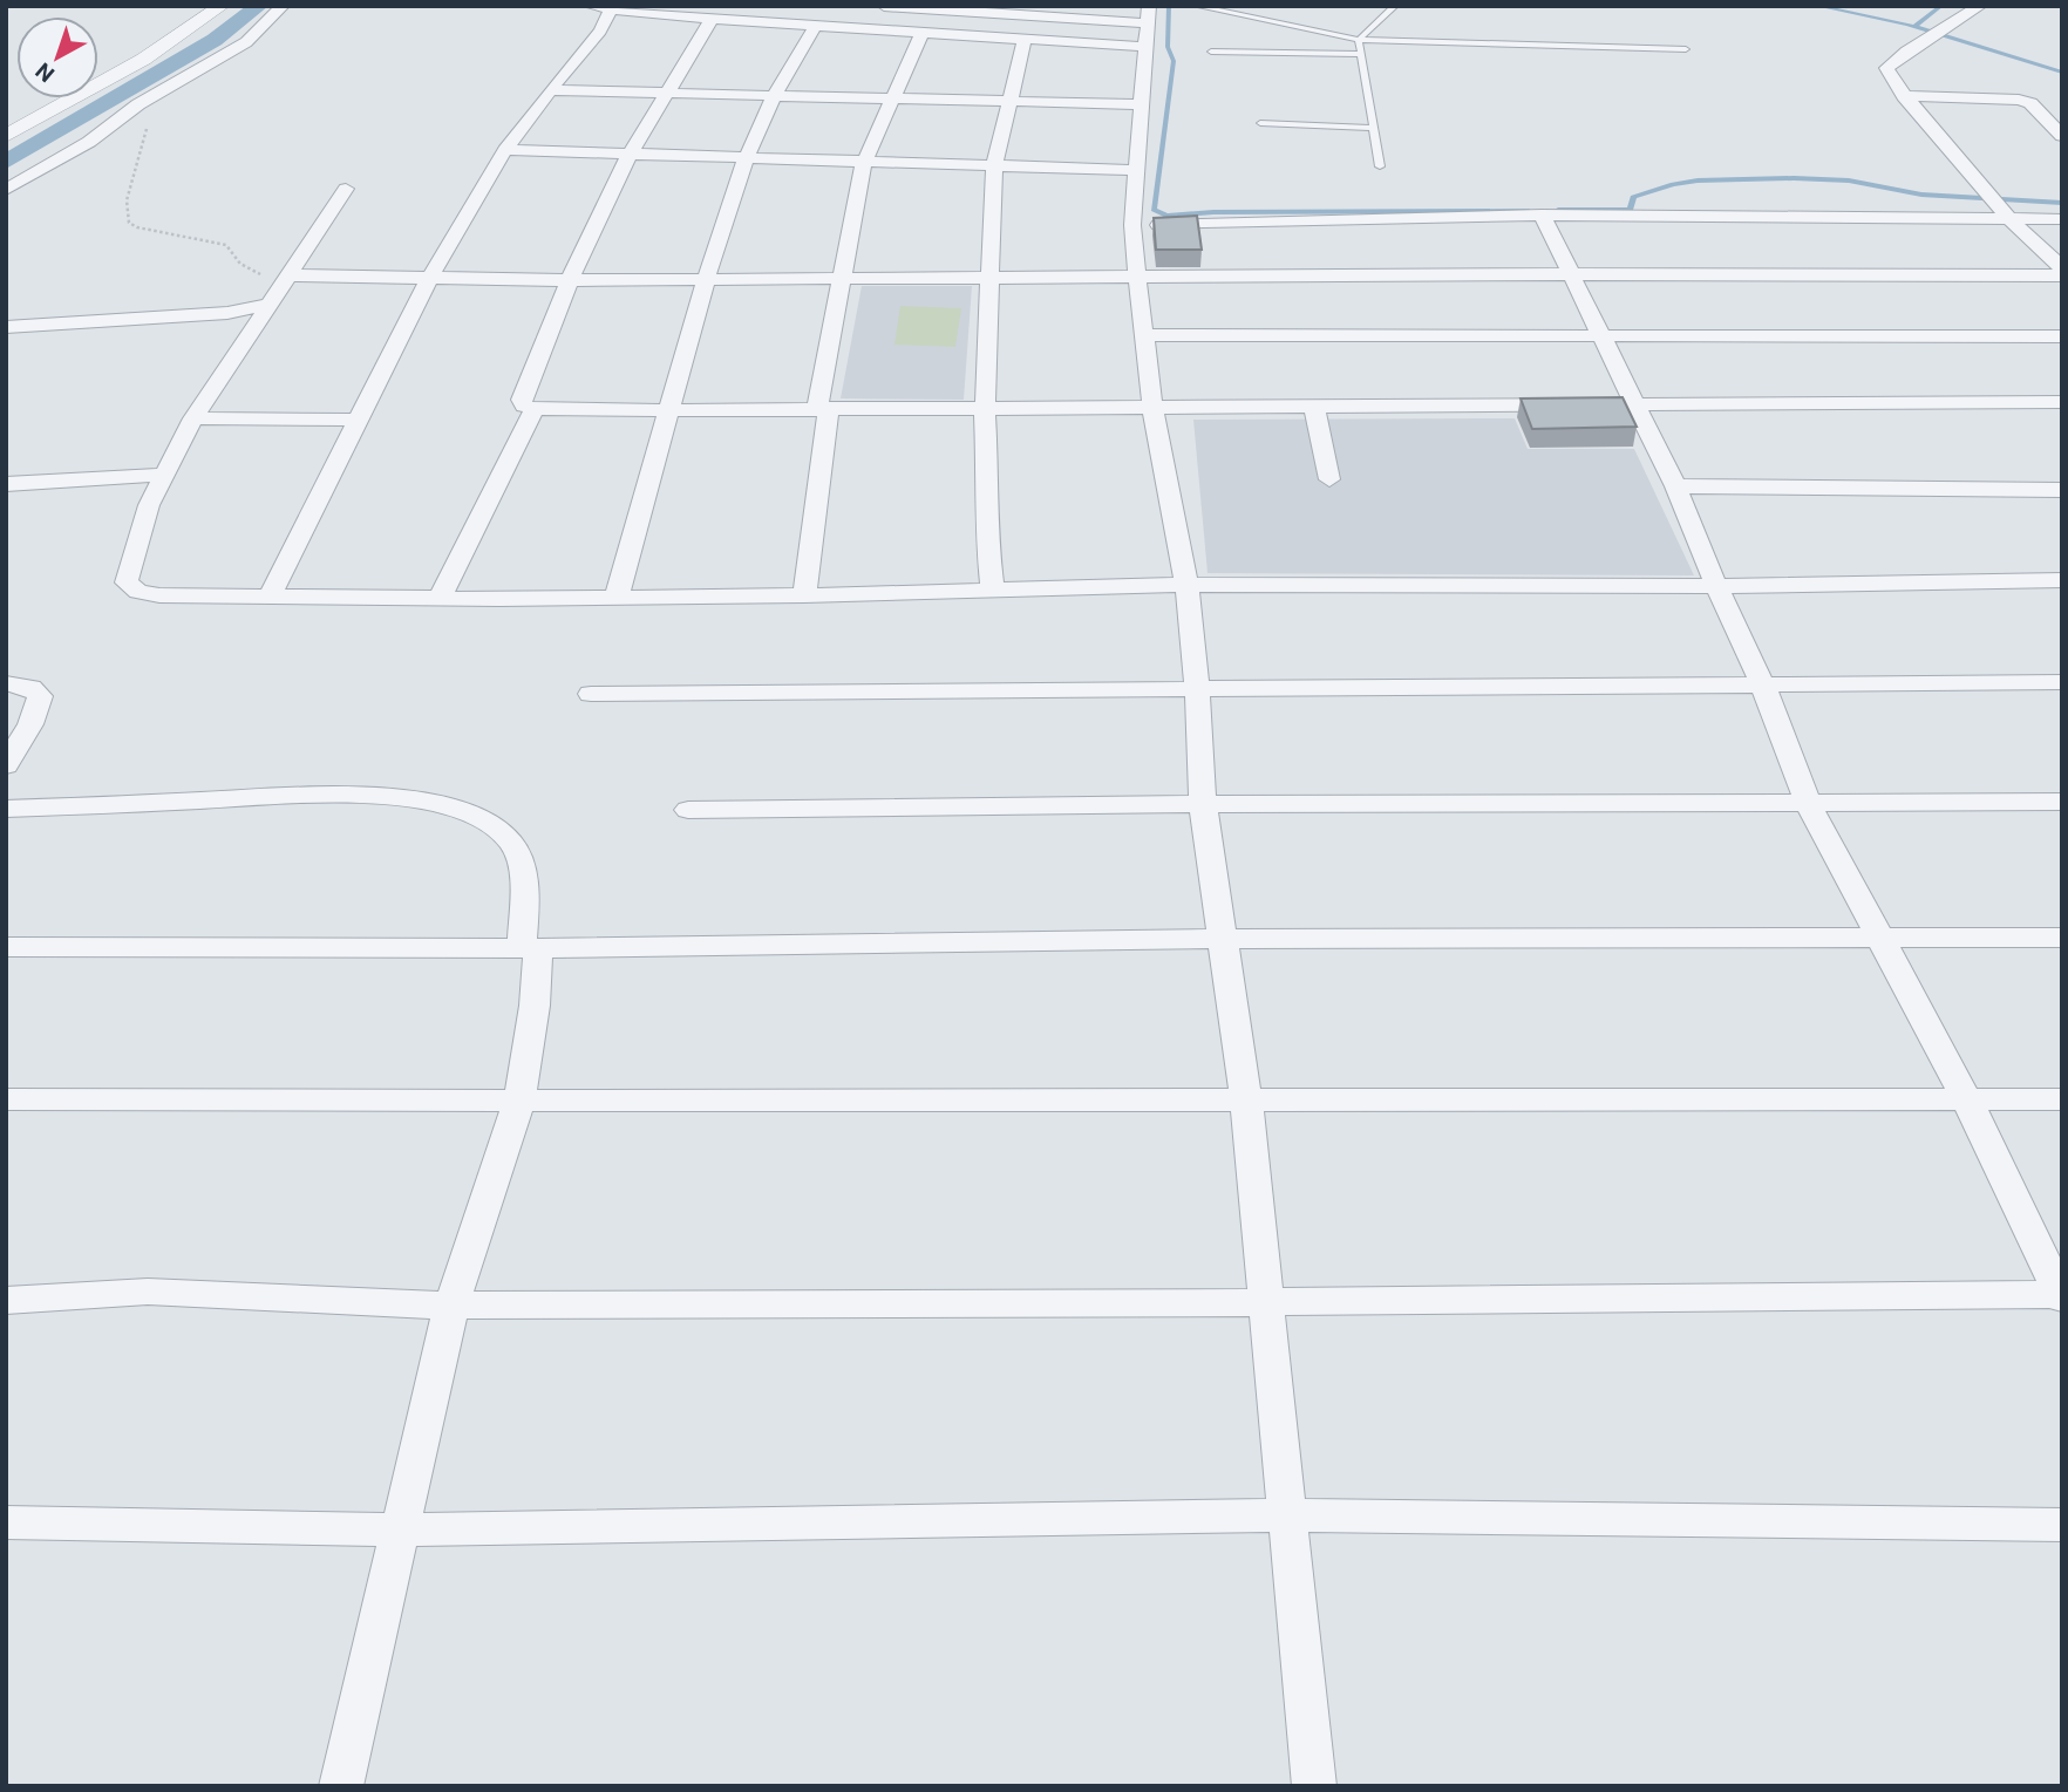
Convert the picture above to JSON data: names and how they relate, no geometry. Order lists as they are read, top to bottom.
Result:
{
  "north": "bottom left"
}
